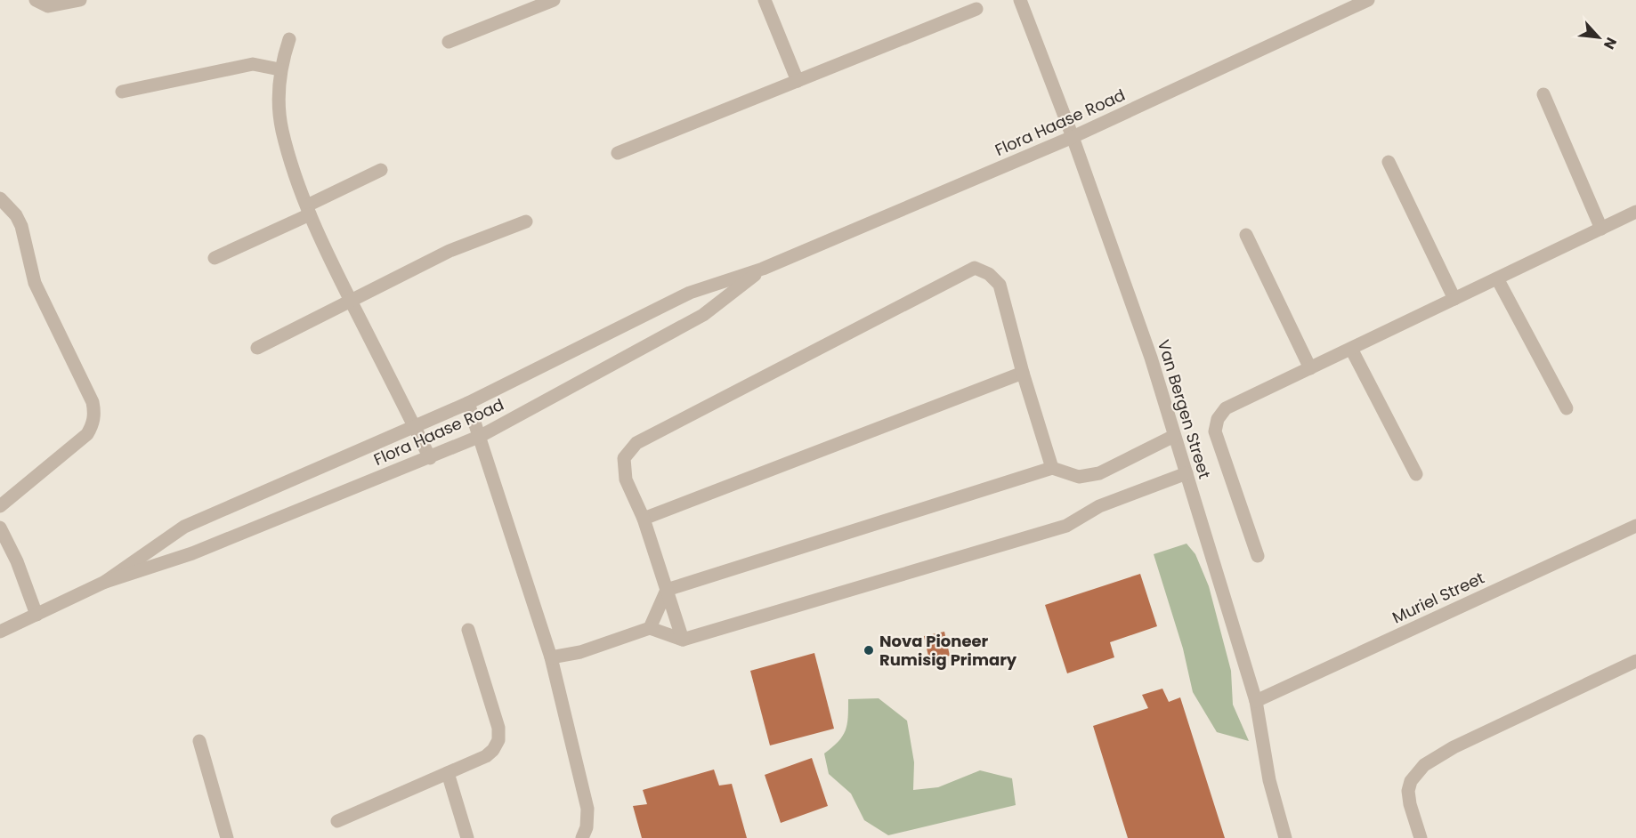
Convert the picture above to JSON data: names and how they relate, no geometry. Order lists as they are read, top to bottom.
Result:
{
  "streets": {
    "street": ["Flora Haase Road", "Van Bergen Street", "Muriel Street"]
  },
  "crossings": [
    ["Flora Haase Road", "Van Bergen Street"],
    ["Van Bergen Street", "Muriel Street"]
  ],
  "places": ["Nova Pioneer Rumisig Primary"],
  "north": "bottom right"
}
